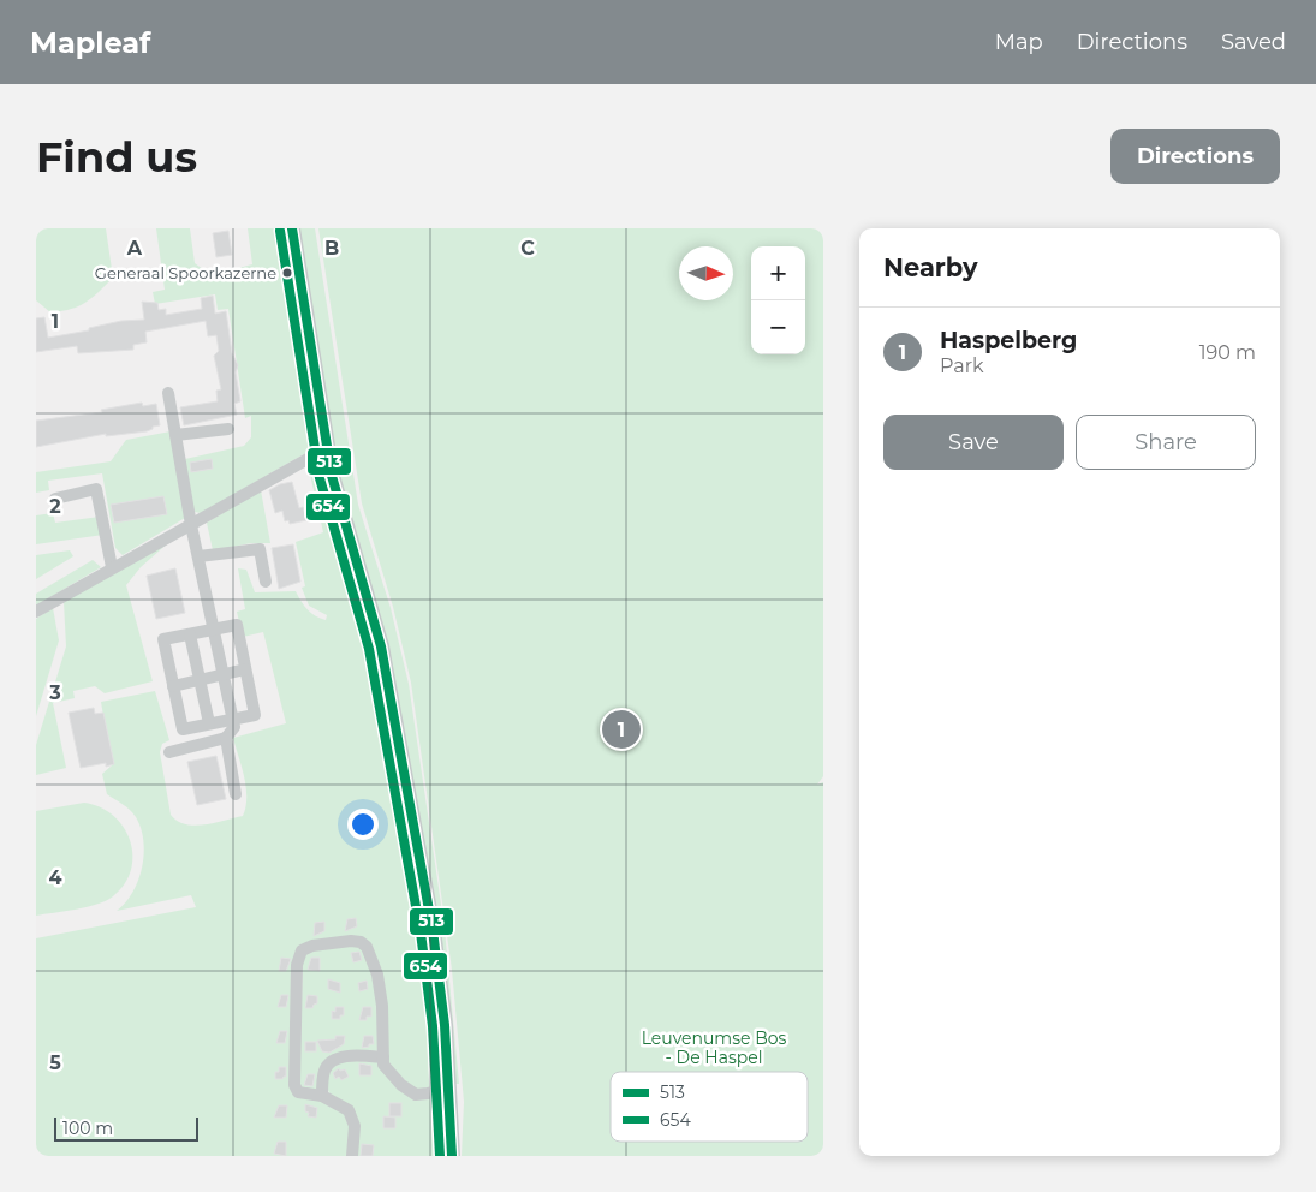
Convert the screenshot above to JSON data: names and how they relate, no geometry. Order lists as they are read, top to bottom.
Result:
{
  "parks": ["Leuvenumse Bos - De Haspel"],
  "places": ["Generaal Spoorkazerne"],
  "lines": ["transit line 513", "transit line 654"],
  "legend": ["513", "654"],
  "scale_bar": "100 m",
  "north": "right",
  "page": {
    "header": "Mapleaf",
    "nav": ["Map", "Directions", "Saved"],
    "buttons": [
      "Directions",
      ["Save", "Share"]
    ],
    "title": "Find us",
    "heading": "Nearby",
    "map_buttons": ["+", "−"],
    "list": [
      {
        "mark": "1",
        "name": "Haspelberg",
        "note": "Park",
        "value": "190 m"
      }
    ],
    "pins": "1",
    "scale": "100 m"
  },
  "grid": {
    "columns": ["A", "B", "C"],
    "rows": [
      "1",
      "2",
      "3",
      "4",
      "5"
    ]
  }
}
